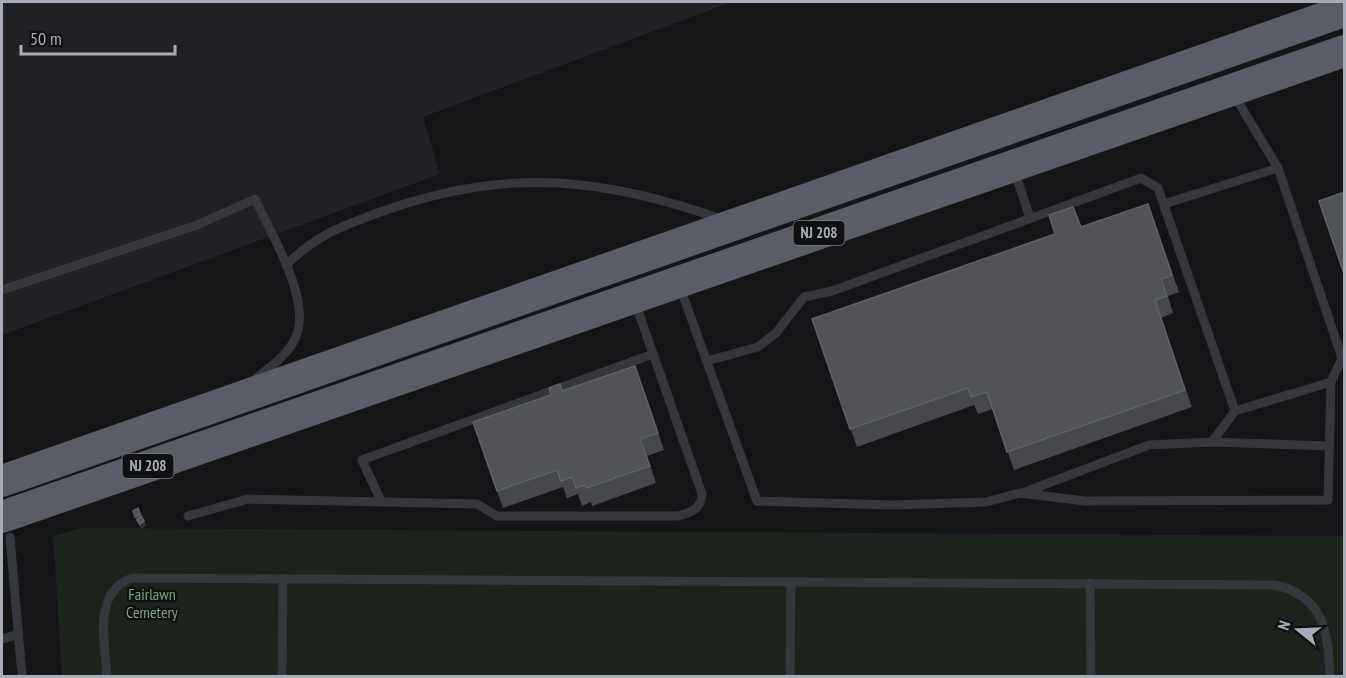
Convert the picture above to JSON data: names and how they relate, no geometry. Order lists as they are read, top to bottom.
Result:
{
  "streets": {
    "highway": ["NJ 208"]
  },
  "parks": ["Fairlawn Cemetery"],
  "scale_bar": "50 m",
  "north": "left"
}
